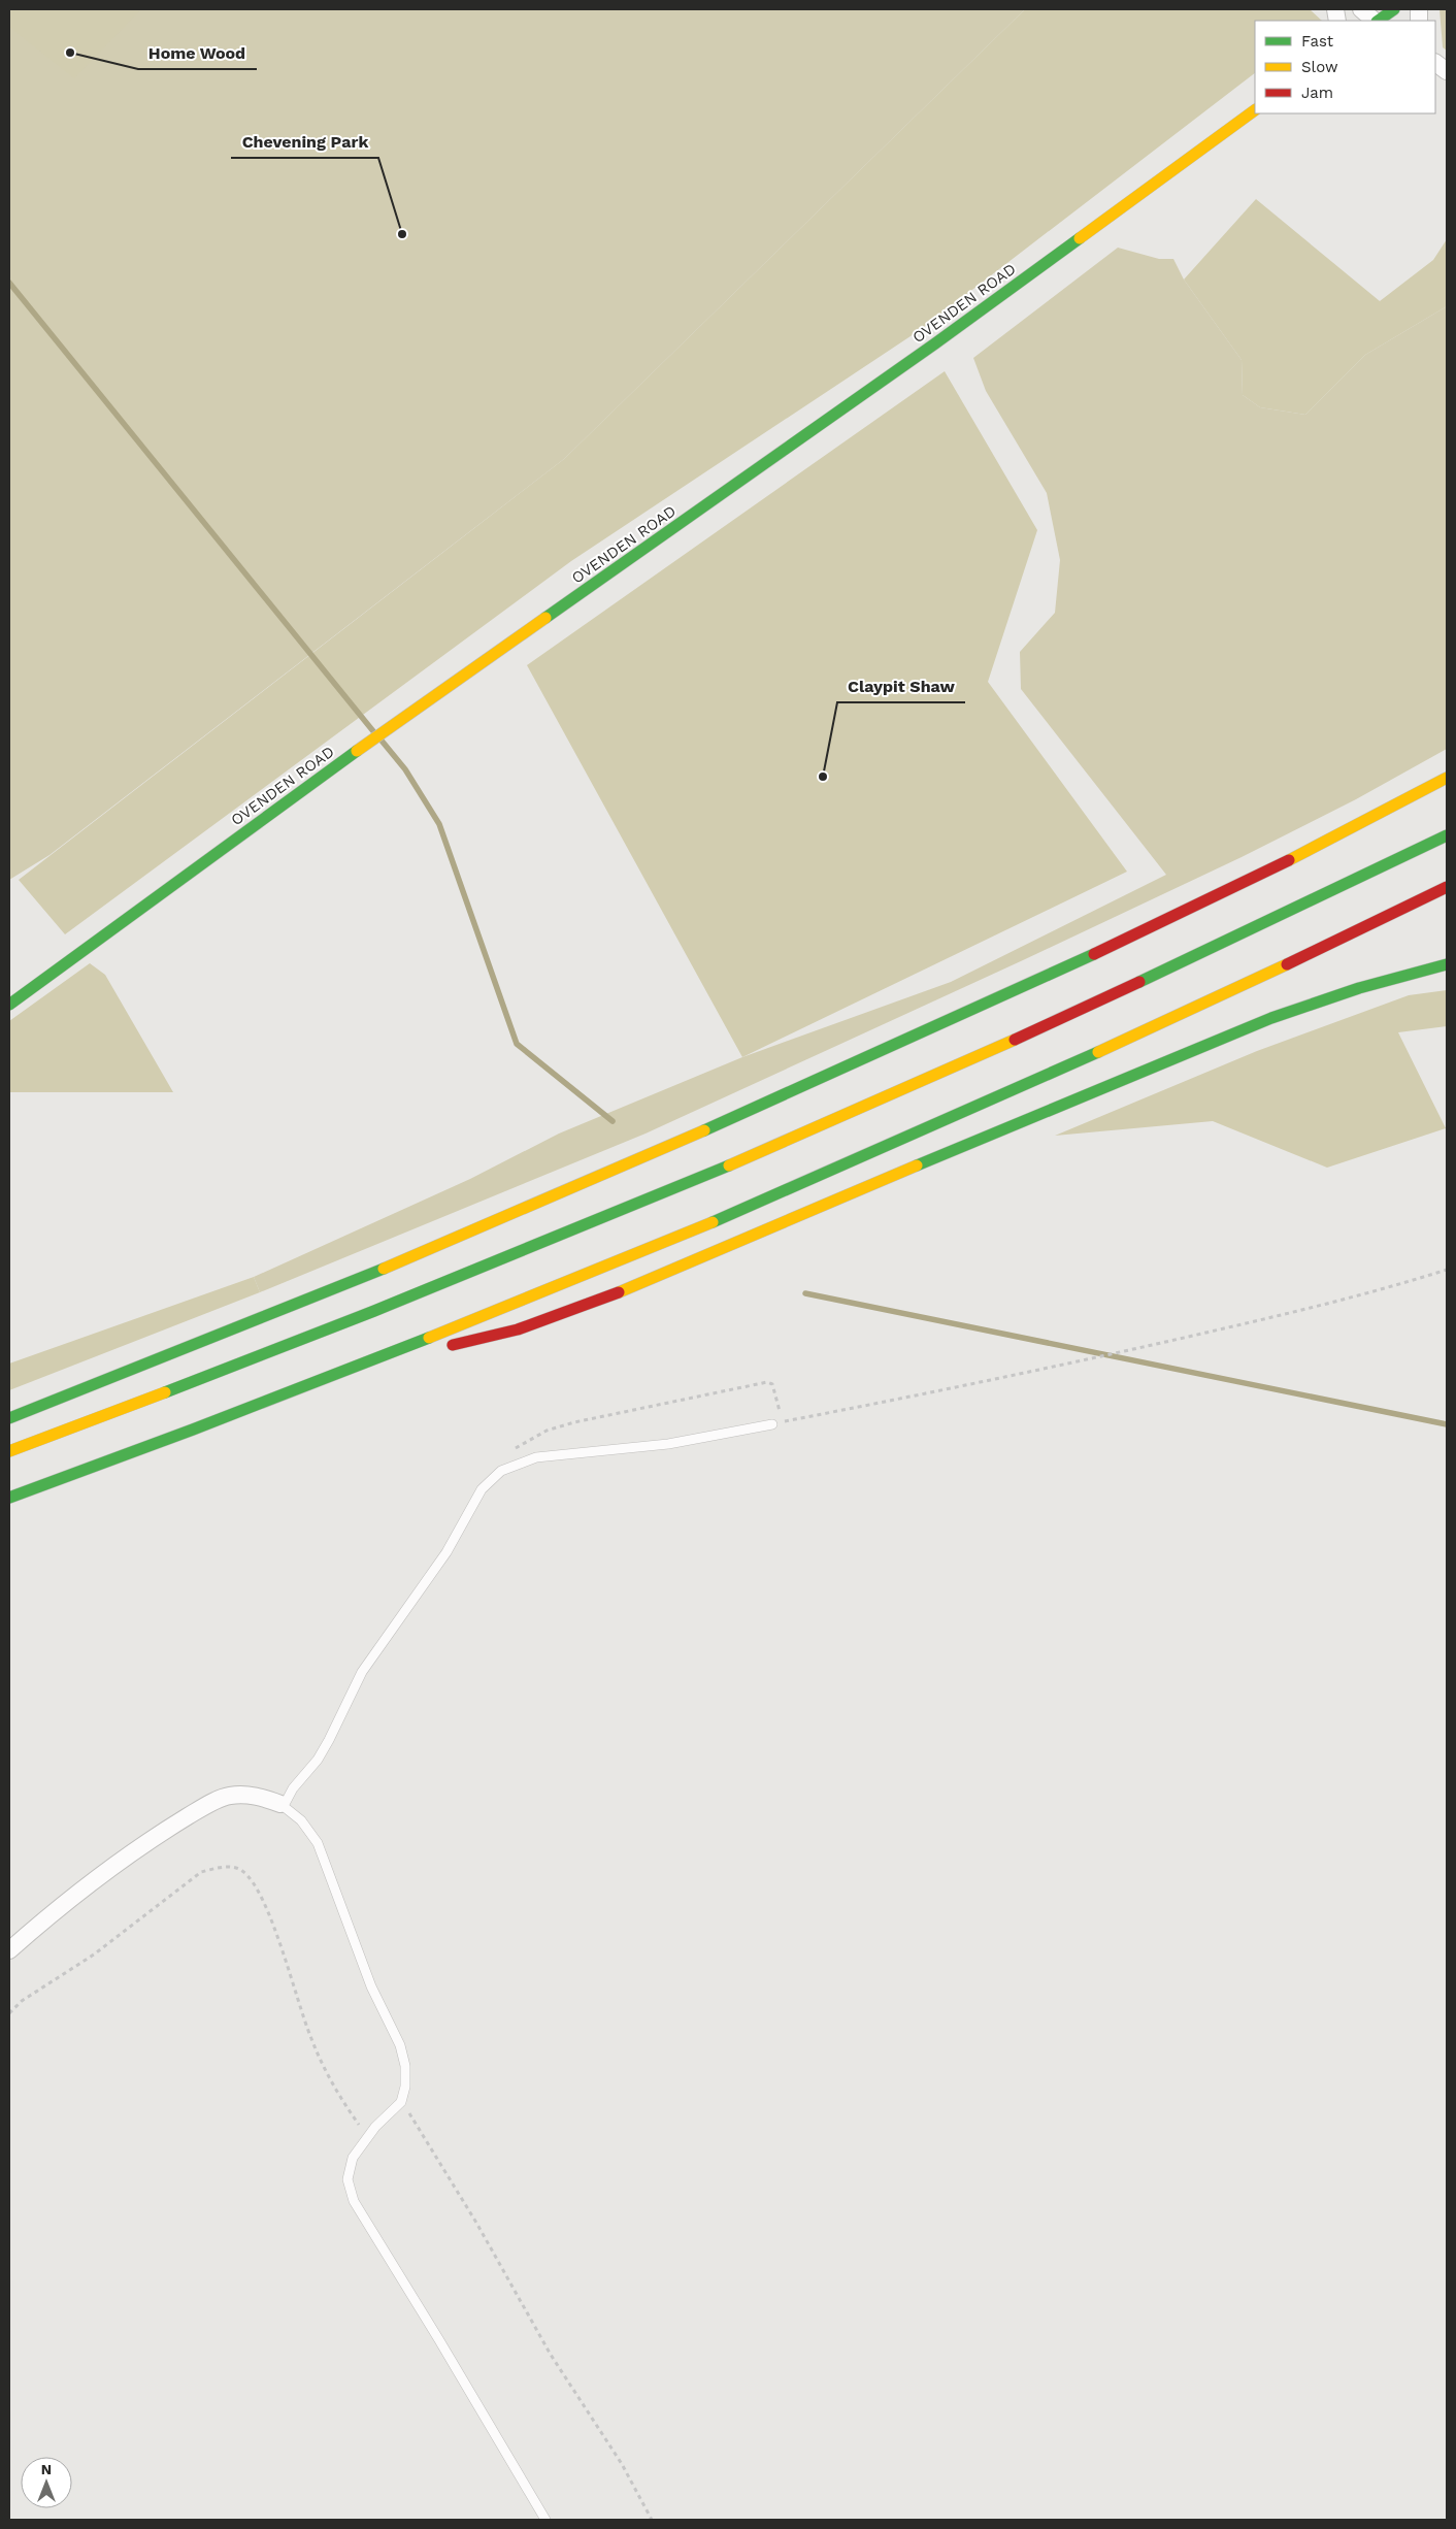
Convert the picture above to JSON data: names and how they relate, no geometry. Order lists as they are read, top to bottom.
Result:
{
  "streets": {
    "main road": ["OVENDEN ROAD"]
  },
  "places": ["Home Wood", "Chevening Park", "Claypit Shaw"],
  "legend": ["Fast", "Slow", "Jam"],
  "north": "top"
}
